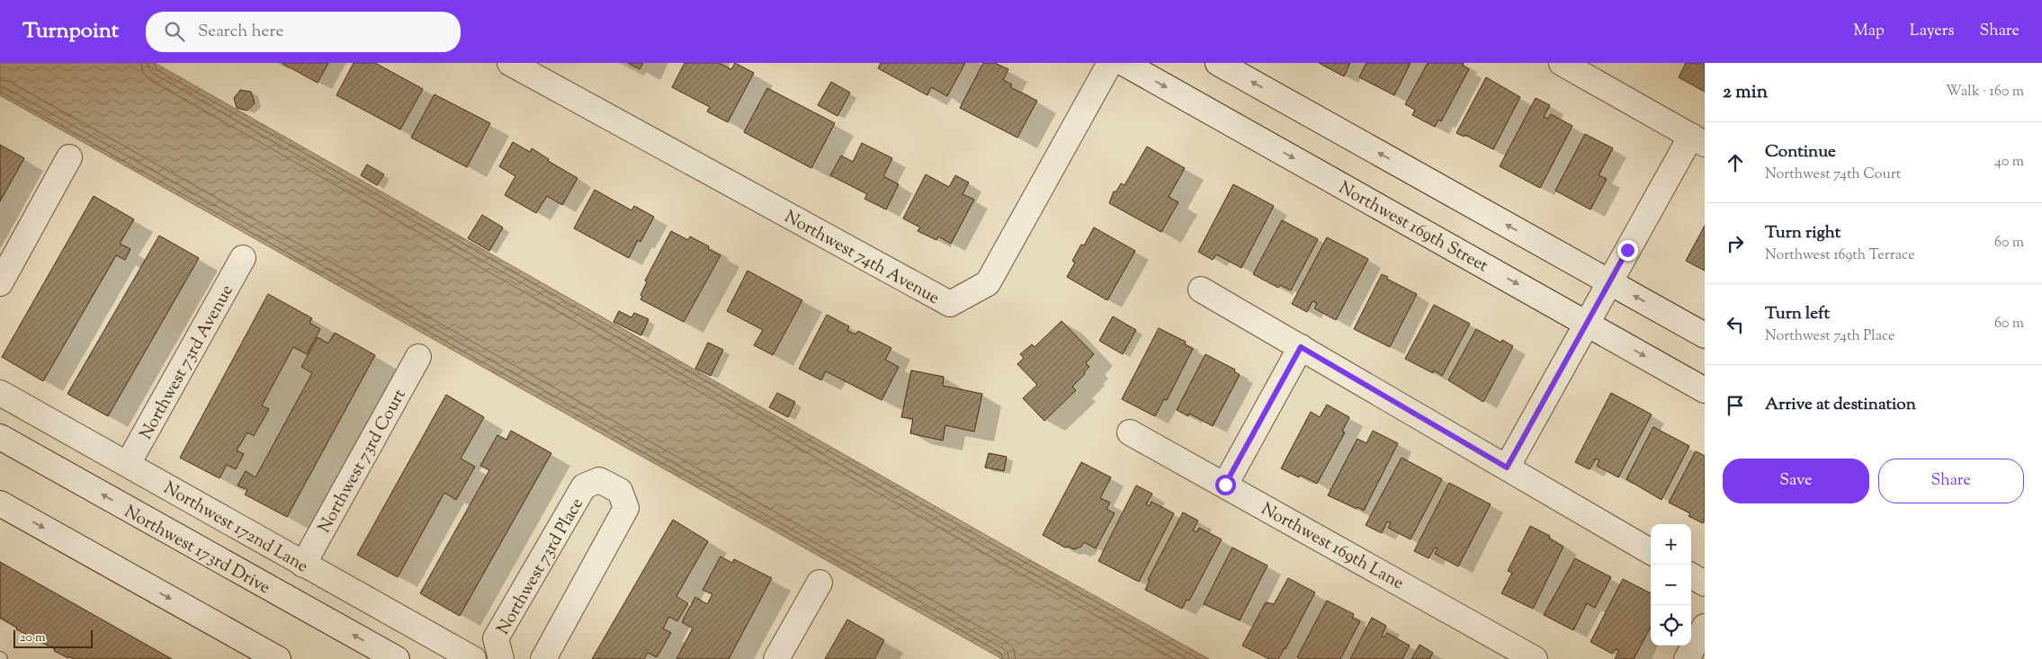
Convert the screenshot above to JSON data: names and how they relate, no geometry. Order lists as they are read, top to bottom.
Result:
{
  "streets": {
    "street": [
      "Northwest 169th Street",
      "Northwest 74th Avenue",
      "Northwest 73rd Avenue",
      "Northwest 73rd Court",
      "Northwest 172nd Lane",
      "Northwest 169th Lane",
      "Northwest 173rd Drive",
      "Northwest 73rd Place"
    ]
  },
  "crossings": [
    ["Northwest 73rd Avenue", "Northwest 172nd Lane"],
    ["Northwest 73rd Court", "Northwest 172nd Lane"]
  ],
  "scale_bar": "20 m",
  "page": {
    "header": "Turnpoint",
    "search": "Search here",
    "nav": ["Map", "Layers", "Share"],
    "heading": ["2 min", "Walk · 160 m"],
    "list": [
      ["Continue", "Northwest 74th Court", "40 m"],
      ["Turn right", "Northwest 169th Terrace", "60 m"],
      ["Turn left", "Northwest 74th Place", "60 m"],
      "Arrive at destination"
    ],
    "buttons": ["Save", "Share"],
    "map_buttons": ["+", "−"],
    "scale": "20 m"
  }
}
